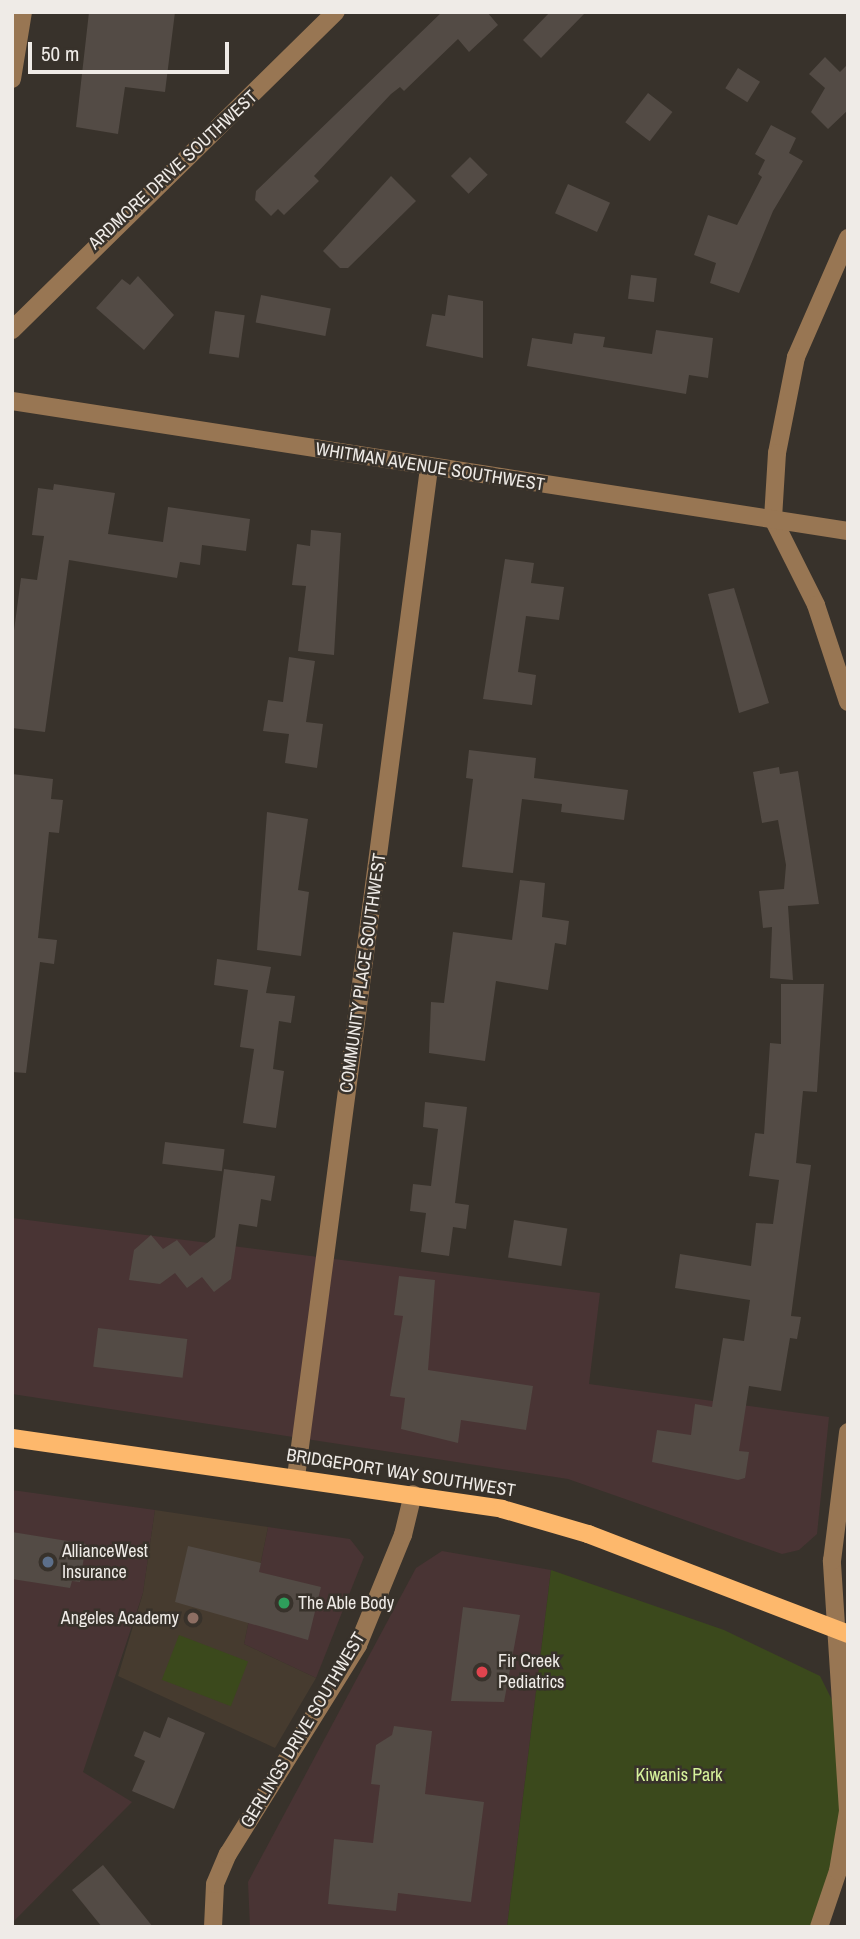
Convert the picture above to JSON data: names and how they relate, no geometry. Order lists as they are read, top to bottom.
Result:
{
  "streets": {
    "main road": ["BRIDGEPORT WAY SOUTHWEST"],
    "street": [
      "ARDMORE DRIVE SOUTHWEST",
      "WHITMAN AVENUE SOUTHWEST",
      "COMMUNITY PLACE SOUTHWEST",
      "GERLINGS DRIVE SOUTHWEST"
    ]
  },
  "crossings": [
    ["WHITMAN AVENUE SOUTHWEST", "COMMUNITY PLACE SOUTHWEST"],
    ["COMMUNITY PLACE SOUTHWEST", "BRIDGEPORT WAY SOUTHWEST"],
    ["BRIDGEPORT WAY SOUTHWEST", "GERLINGS DRIVE SOUTHWEST"]
  ],
  "parks": ["Kiwanis Park"],
  "places": [
    "AllianceWest Insurance",
    "The Able Body",
    "Angeles Academy",
    "Fir Creek Pediatrics"
  ],
  "scale_bar": "50 m"
}
